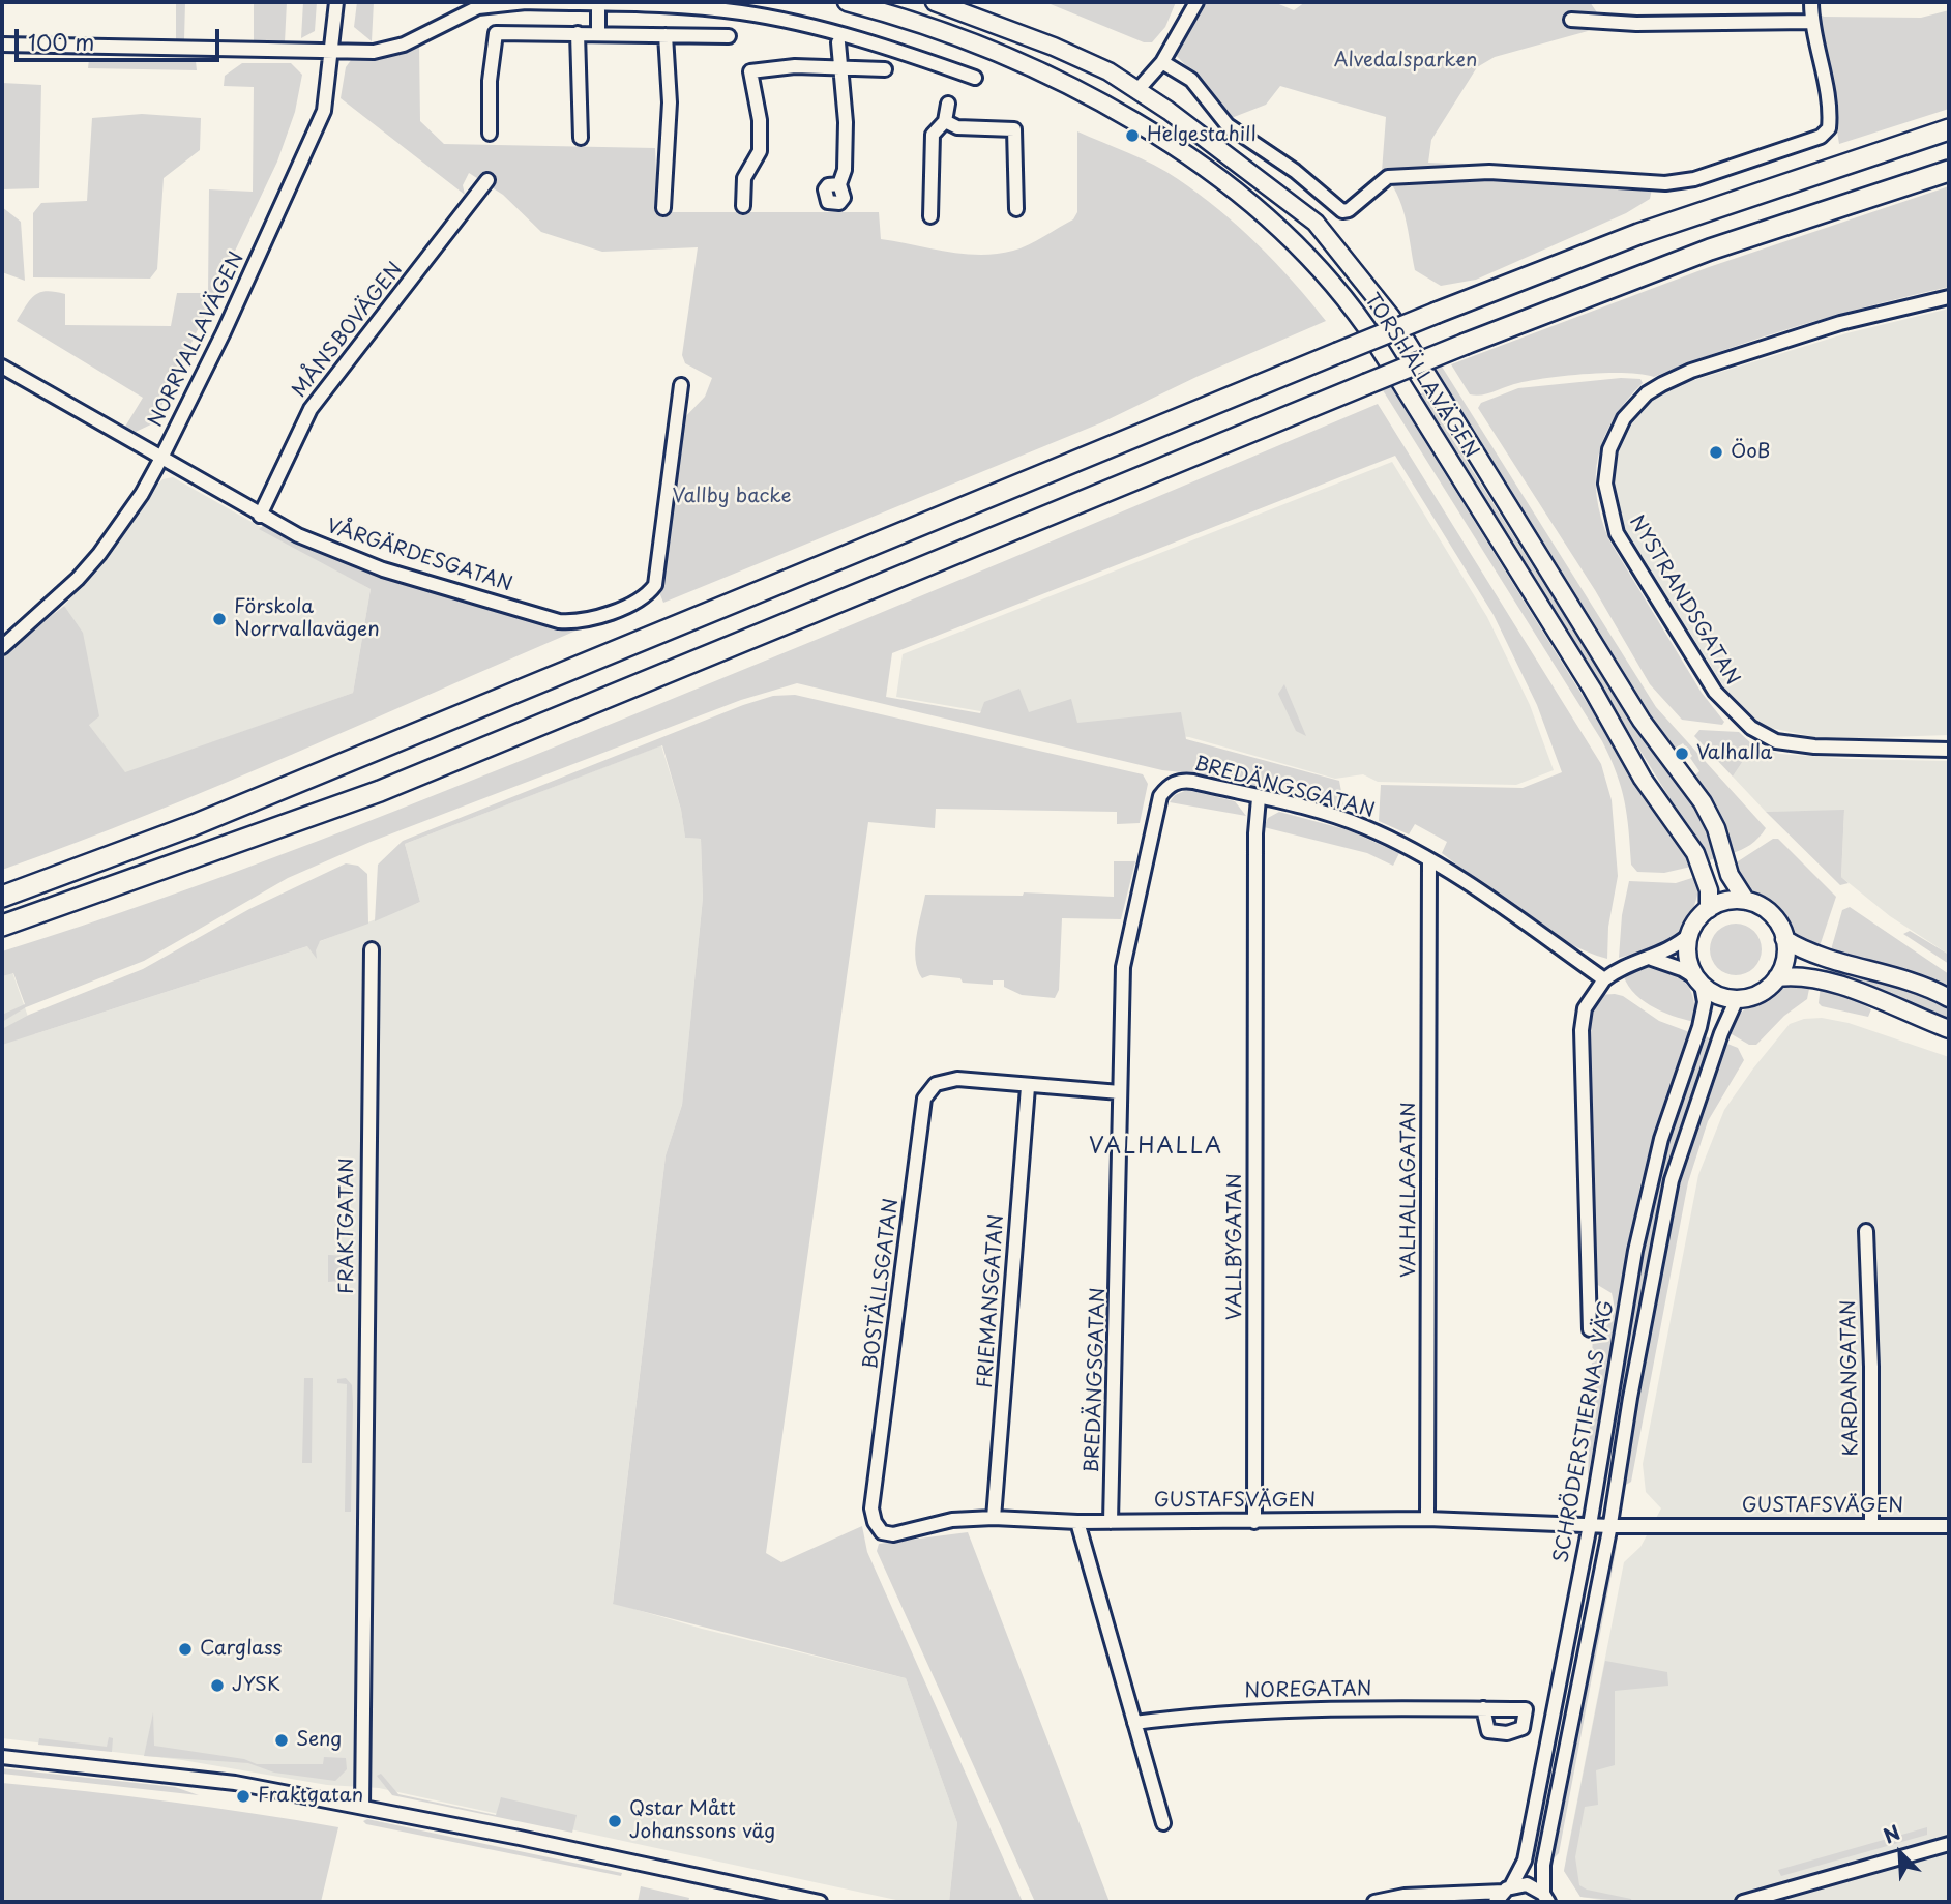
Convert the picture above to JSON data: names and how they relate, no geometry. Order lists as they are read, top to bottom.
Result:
{
  "streets": {
    "main road": ["TORSHÄLLAVÄGEN"],
    "street": [
      "MÅNSBOVÄGEN",
      "NORRVALLAVÄGEN",
      "VÅRGÄRDESGATAN",
      "NYSTRANDSGATAN",
      "BREDÄNGSGATAN",
      "VALHALLAGATAN",
      "FRAKTGATAN",
      "VALLBYGATAN",
      "BOSTÄLLSGATAN",
      "FRIEMANSGATAN",
      "KARDANGATAN",
      "SCHRÖDERSTIERNAS VÄG",
      "GUSTAFSVÄGEN",
      "NOREGATAN"
    ]
  },
  "crossings": [
    ["MÅNSBOVÄGEN", "VÅRGÄRDESGATAN"],
    ["NORRVALLAVÄGEN", "VÅRGÄRDESGATAN"],
    ["TORSHÄLLAVÄGEN", "SCHRÖDERSTIERNAS VÄG"],
    ["BREDÄNGSGATAN", "VALHALLAGATAN"],
    ["BREDÄNGSGATAN", "VALLBYGATAN"],
    ["BREDÄNGSGATAN", "BOSTÄLLSGATAN"],
    ["BREDÄNGSGATAN", "SCHRÖDERSTIERNAS VÄG"],
    ["BREDÄNGSGATAN", "GUSTAFSVÄGEN"],
    ["VALHALLAGATAN", "GUSTAFSVÄGEN"],
    ["VALLBYGATAN", "GUSTAFSVÄGEN"],
    ["BOSTÄLLSGATAN", "FRIEMANSGATAN"],
    ["BOSTÄLLSGATAN", "GUSTAFSVÄGEN"],
    ["FRIEMANSGATAN", "GUSTAFSVÄGEN"],
    ["KARDANGATAN", "GUSTAFSVÄGEN"],
    ["SCHRÖDERSTIERNAS VÄG", "GUSTAFSVÄGEN"]
  ],
  "districts": ["VALHALLA"],
  "parks": ["Alvedalsparken", "Vallby backe"],
  "places": [
    "Helgestahill",
    "ÖoB",
    "Förskola Norrvallavägen",
    "Valhalla",
    "Carglass",
    "JYSK",
    "Seng",
    "Fraktgatan",
    "Qstar Mått Johanssons väg"
  ],
  "scale_bar": "100 m",
  "north": "top left"
}
